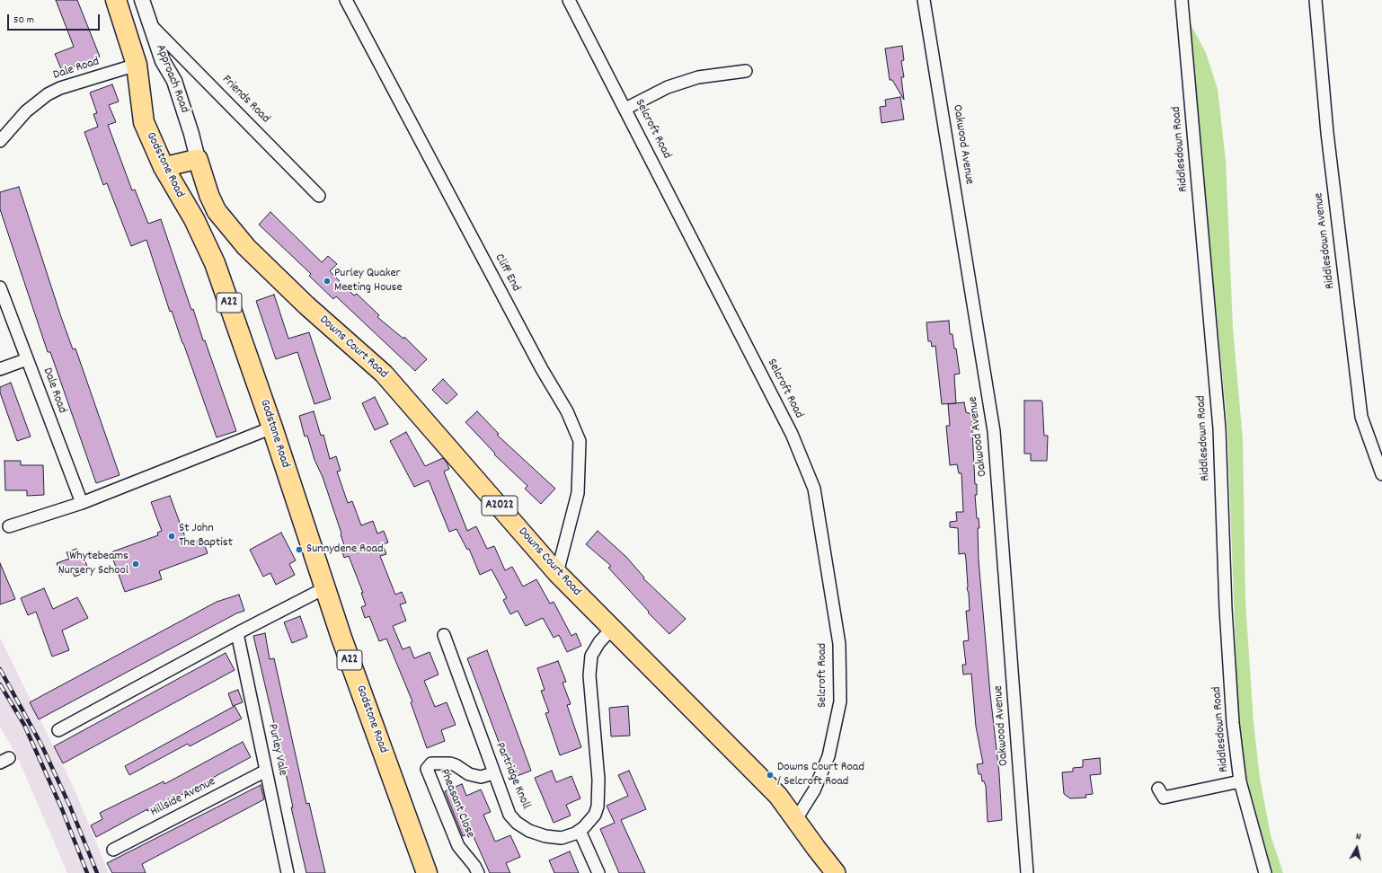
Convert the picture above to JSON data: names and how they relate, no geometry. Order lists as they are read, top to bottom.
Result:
{
  "streets": {
    "highway": ["Godstone Road", "A22"],
    "main road": ["Downs Court Road", "A2022"],
    "street": [
      "Dale Road",
      "Approach Road",
      "Friends Road",
      "Selcroft Road",
      "Oakwood Avenue",
      "Riddlesdown Road",
      "Riddlesdown Avenue",
      "Cliff End",
      "Purley Vale",
      "Partridge Knoll",
      "Hillside Avenue",
      "Pheasant Close"
    ]
  },
  "crossings": [
    ["Dale Road", "Godstone Road"],
    ["Approach Road", "Friends Road"],
    ["Approach Road", "Downs Court Road"],
    ["Selcroft Road", "Downs Court Road"],
    ["Cliff End", "Downs Court Road"],
    ["Downs Court Road", "Partridge Knoll"],
    ["Purley Vale", "Hillside Avenue"],
    ["Partridge Knoll", "Pheasant Close"]
  ],
  "places": [
    "Purley Quaker Meeting House",
    "St John The Baptist",
    "Sunnydene Road",
    "Whytebeams Nursery School",
    "Downs Court Road / Selcroft Road"
  ],
  "scale_bar": "50 m",
  "north": "top"
}
